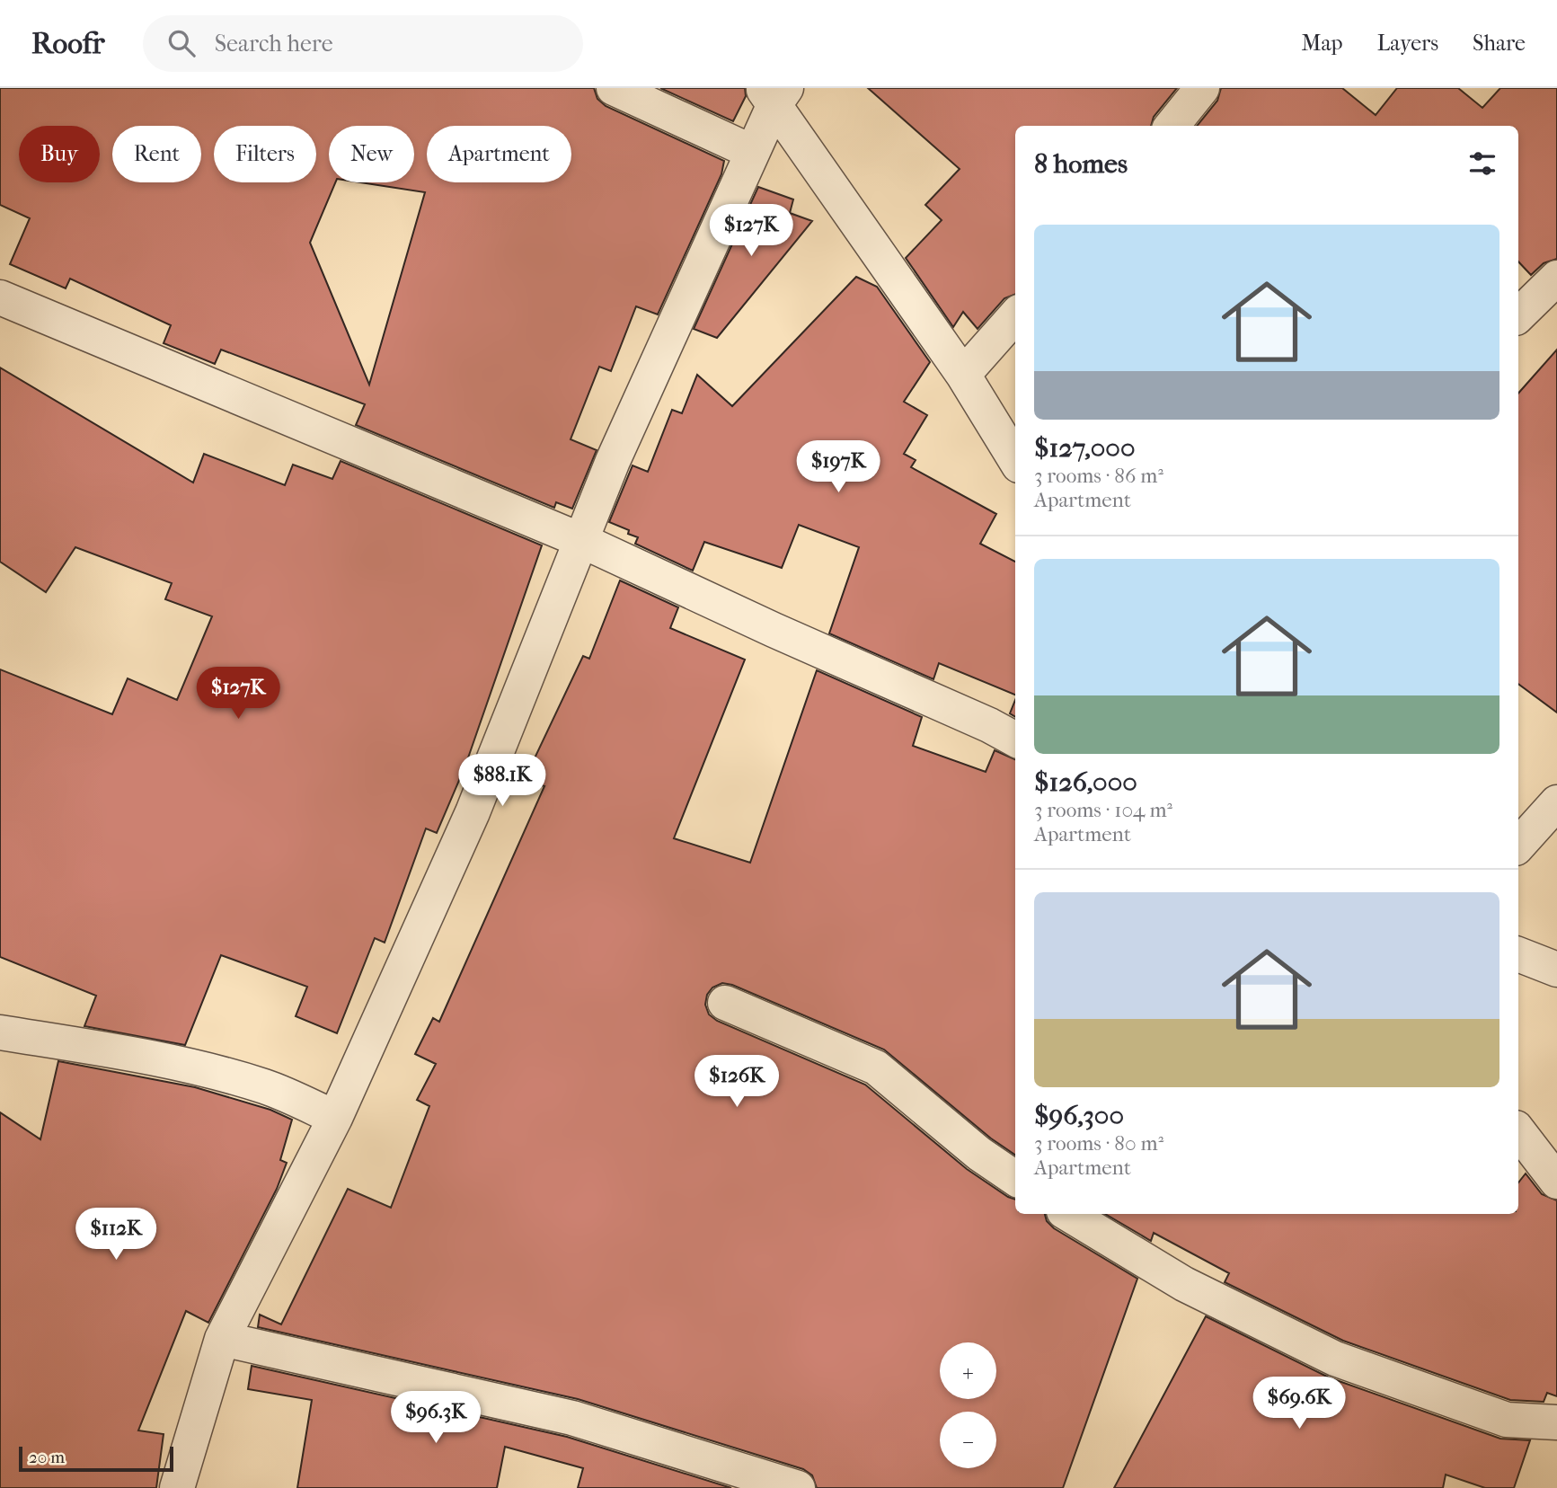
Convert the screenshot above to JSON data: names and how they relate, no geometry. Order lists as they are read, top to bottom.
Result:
{
  "scale_bar": "20 m",
  "page": {
    "header": "Roofr",
    "search": "Search here",
    "nav": ["Map", "Layers", "Share"],
    "chip": [
      "Buy",
      "Rent",
      "Filters",
      "New",
      "Apartment"
    ],
    "heading": "8 homes",
    "list": [
      {
        "name": "$127,000",
        "note": "3 rooms · 86 m² · Apartment"
      },
      {
        "name": "$126,000",
        "note": "3 rooms · 104 m² · Apartment"
      },
      {
        "name": "$96,300",
        "note": "3 rooms · 80 m² · Apartment"
      }
    ],
    "price": [
      "$127K",
      "$197K",
      "$127K",
      "$88.1K",
      "$126K",
      "$112K",
      "$69.6K",
      "$96.3K"
    ],
    "map_buttons": ["+", "−"],
    "scale": "20 m"
  }
}
